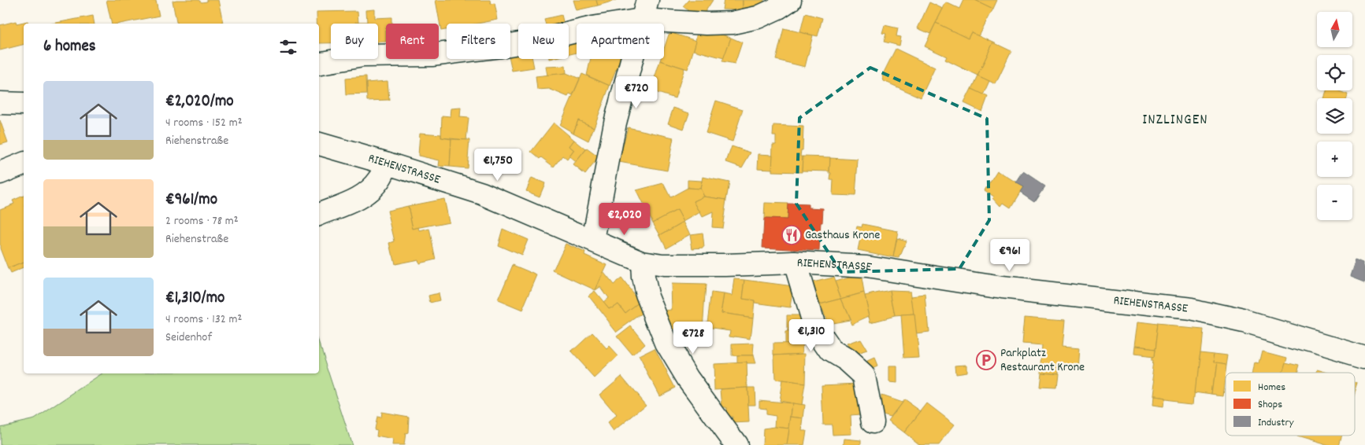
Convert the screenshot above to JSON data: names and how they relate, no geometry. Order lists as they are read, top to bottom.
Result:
{
  "streets": {
    "street": ["RIEHENSTRASSE"]
  },
  "districts": ["INZLINGEN"],
  "places": {
    "restaurant": ["Gasthaus Krone"],
    "parking": ["Parkplatz Restaurant Krone"]
  },
  "legend": ["Homes", "Shops", "Industry"],
  "north": "top",
  "page": {
    "map_buttons": ["+", "−"],
    "chip": [
      "Buy",
      "Rent",
      "Filters",
      "New",
      "Apartment"
    ],
    "heading": "6 homes",
    "list": [
      {
        "name": "€2,020/mo",
        "note": "4 rooms · 152 m² · Riehenstraße"
      },
      {
        "name": "€961/mo",
        "note": "2 rooms · 78 m² · Riehenstraße"
      },
      {
        "name": "€1,310/mo",
        "note": "4 rooms · 132 m² · Seidenhof"
      }
    ],
    "price": [
      "€720",
      "€1,750",
      "€2,020",
      "€961",
      "€1,310",
      "€728"
    ]
  }
}
